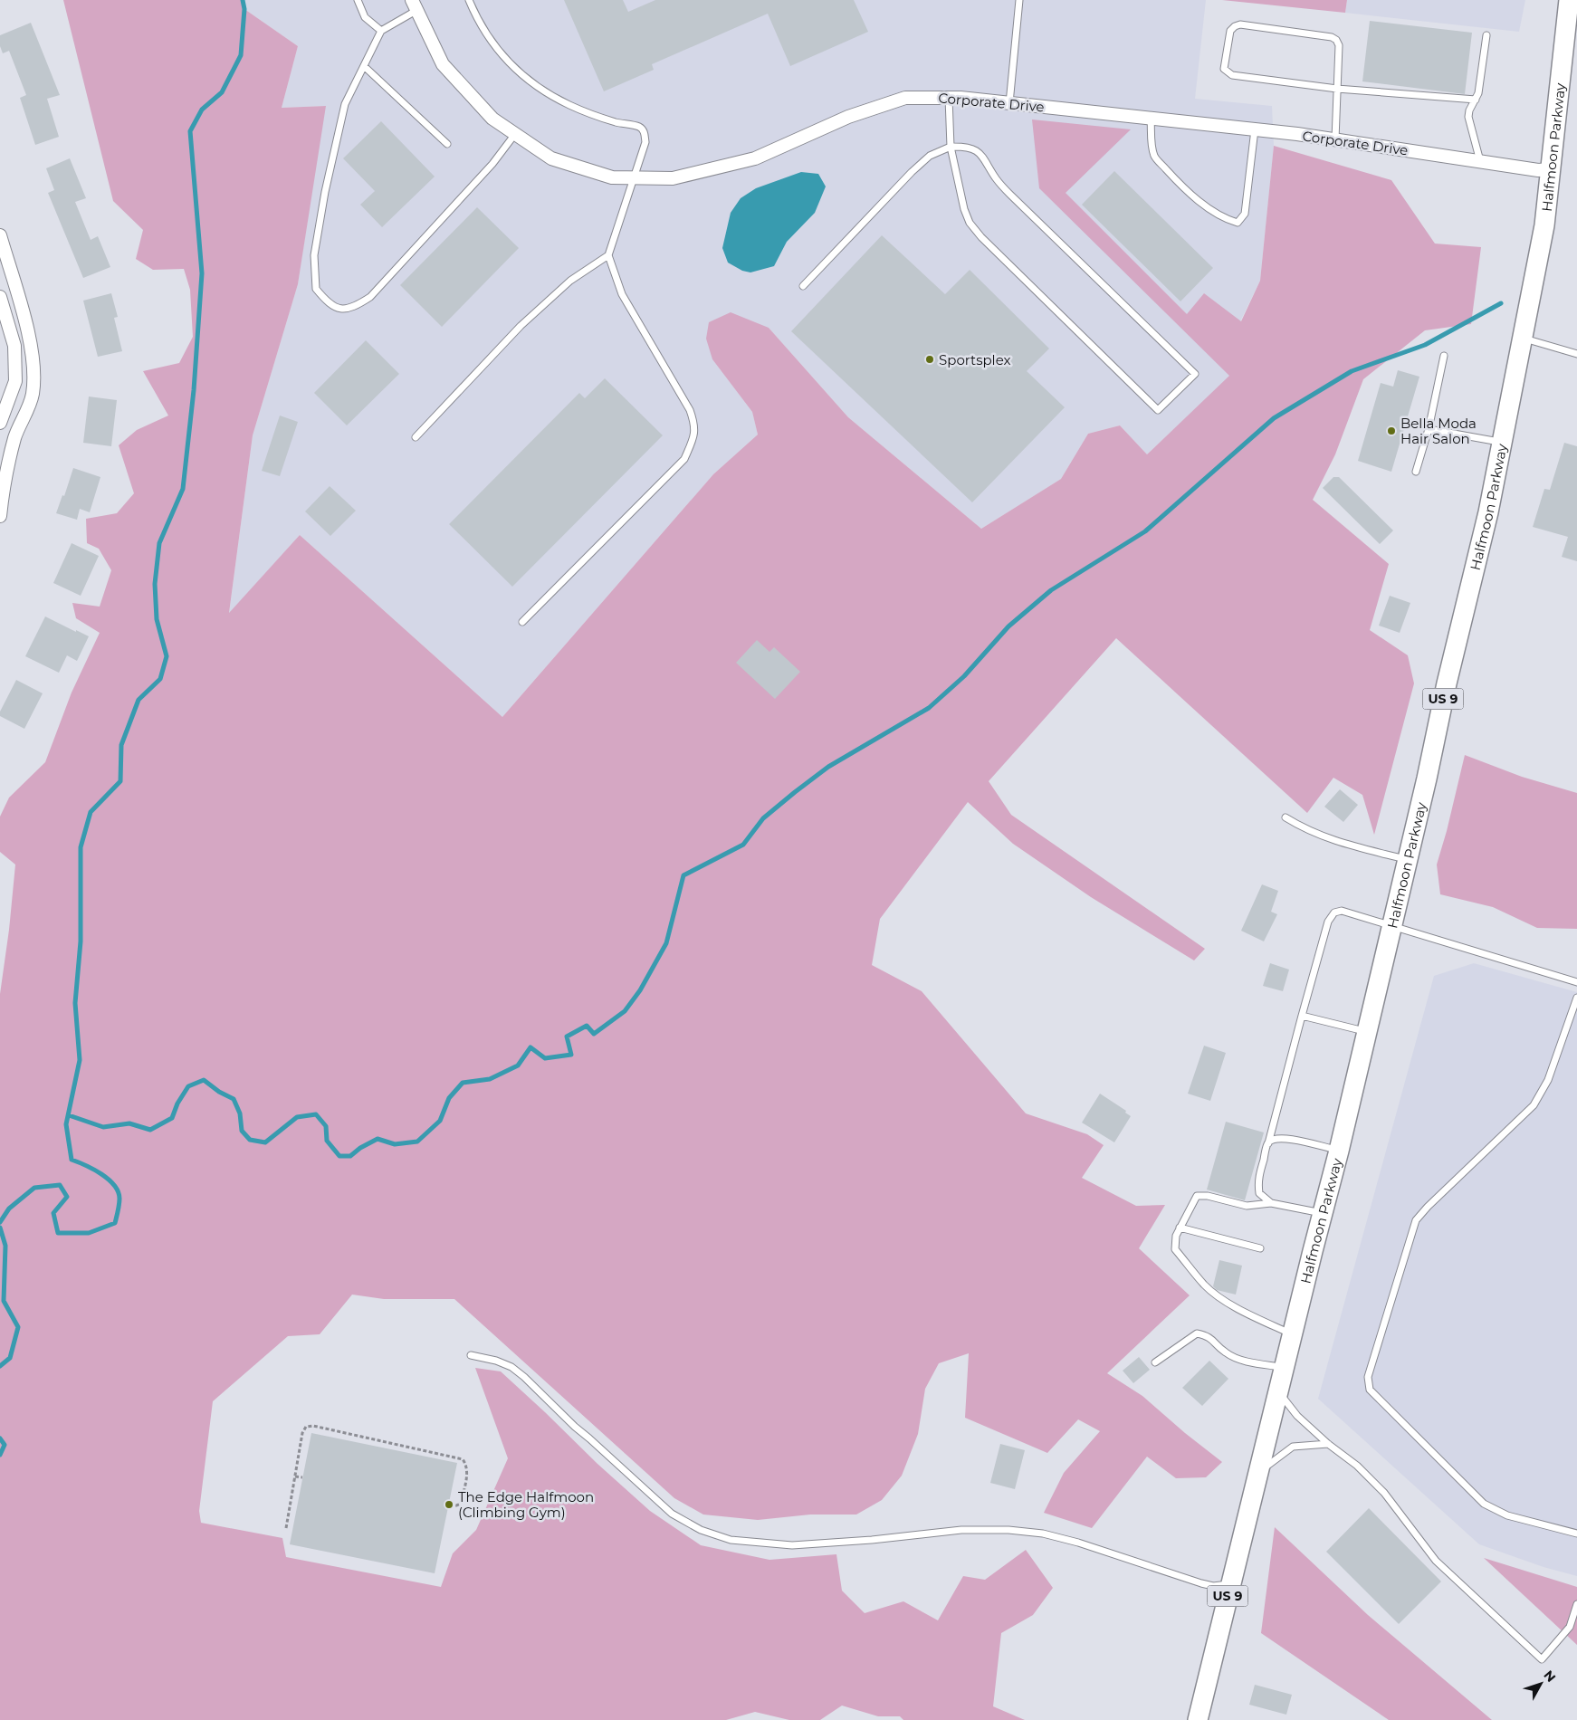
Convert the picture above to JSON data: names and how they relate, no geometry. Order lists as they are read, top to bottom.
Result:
{
  "streets": {
    "main road": ["Halfmoon Parkway", "US 9"],
    "street": ["Corporate Drive"]
  },
  "crossings": [
    ["Corporate Drive", "Halfmoon Parkway"]
  ],
  "places": ["Sportsplex", "Bella Moda Hair Salon", "The Edge Halfmoon (Climbing Gym)"],
  "north": "top right"
}
